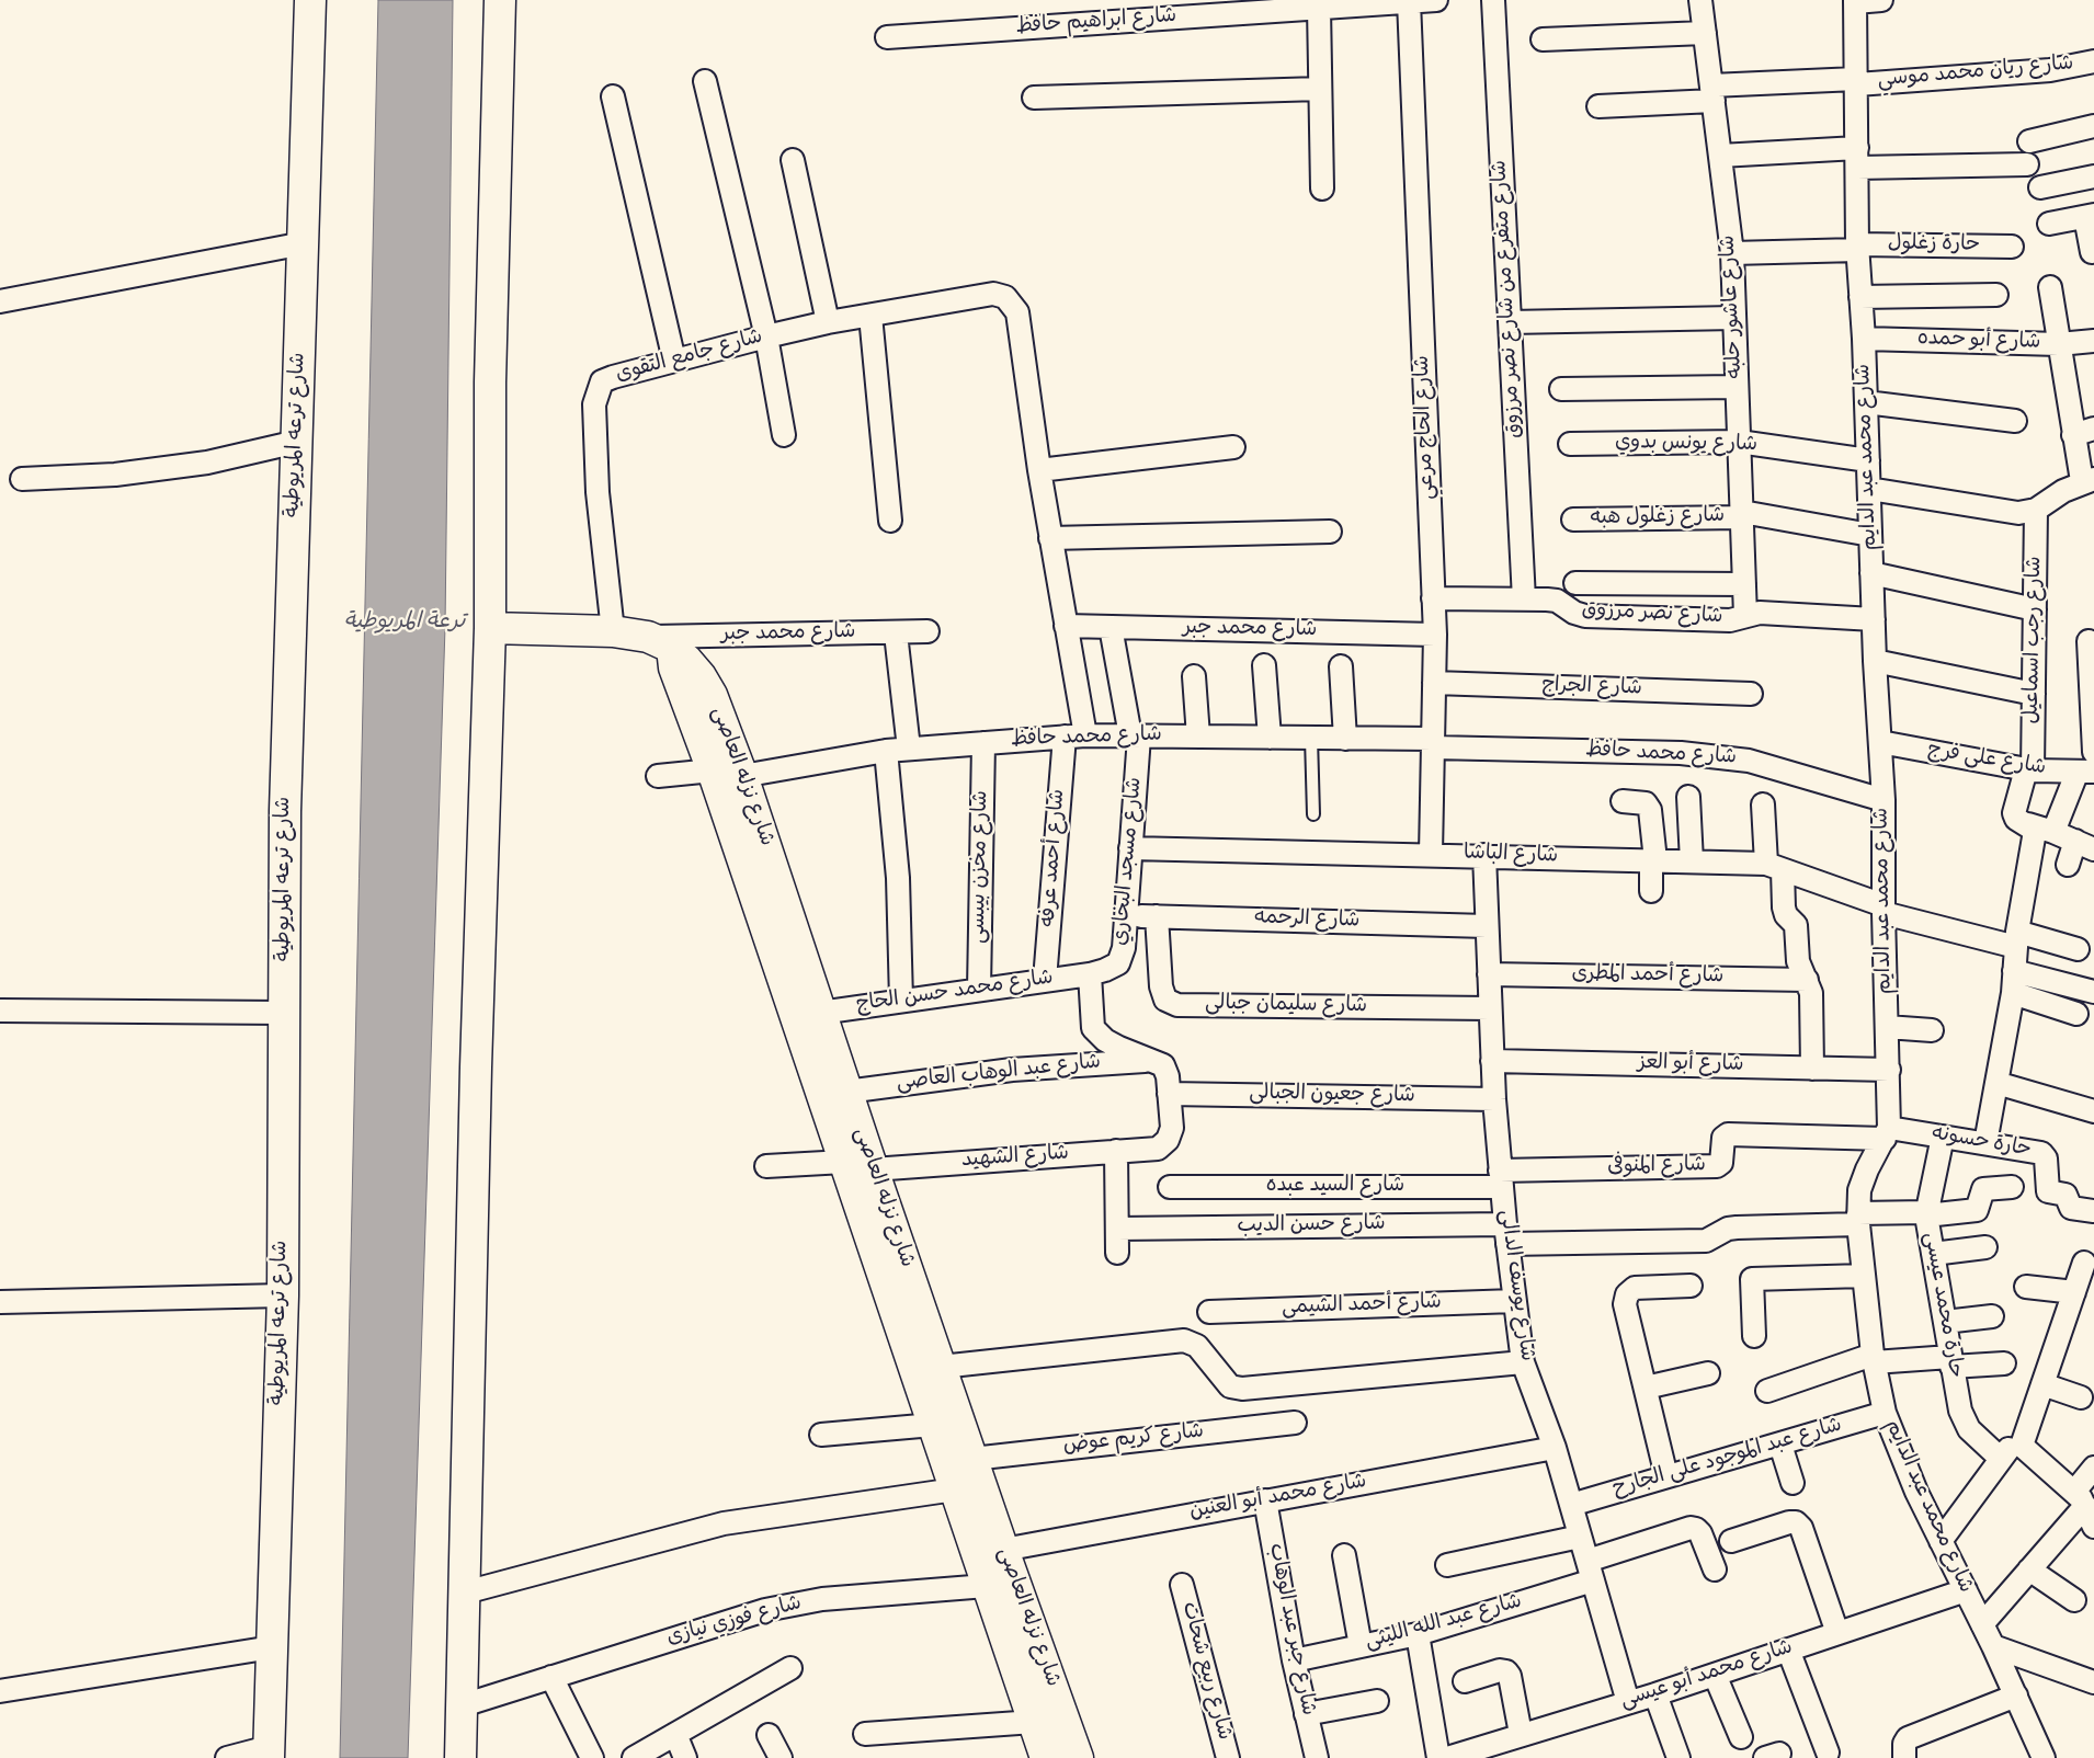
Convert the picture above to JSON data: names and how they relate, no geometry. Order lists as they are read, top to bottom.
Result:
{
  "streets": {
    "main road": ["شارع ترعه المريوطية", "شارع نزله العاصى"],
    "street": [
      "شارع ابراهيم حافظ",
      "شارع ريان محمد موسي",
      "حارة زغلول",
      "شارع متفرع من شارع نصر مرزوق",
      "شارع عاشور حلبه",
      "شارع أبو حمده",
      "شارع جامع التقوى",
      "شارع الحاج مرعي",
      "شارع يونس بدوي",
      "شارع محمد عبد الدايم",
      "شارع زغلول هبه",
      "شارع نصر مرزوق",
      "شارع محمد جبر",
      "شارع رجب اسماعيل",
      "شارع الجراج",
      "شارع محمد حافظ",
      "شارع على فرج",
      "شارع الباشا",
      "شارع أحمد عرفه",
      "شارع مسجد البخاري",
      "شارع مخزن بيبسى",
      "شارع الرحمه",
      "شارع أحمد المطرى",
      "شارع محمد حسن الحاج",
      "شارع سليمان جبالى",
      "شارع أبو العز",
      "شارع عبد الوهاب العاصى",
      "شارع جعيون الجبالى",
      "حارة حسونه",
      "شارع الشهيد",
      "شارع المنوفى",
      "شارع السيد عبده",
      "شارع حسن الديب",
      "شارع يوسف الدالى",
      "حارة محمد عيسى",
      "شارع أحمد الشيمى",
      "شارع كريم عوض",
      "شارع عبد الموجود على الجارح",
      "شارع محمد أبو العنين",
      "شارع فوزي نيازى",
      "شارع عبد الله الليثى",
      "شارع جبر عبد الوهاب",
      "شارع ربيع شحات",
      "شارع محمد أبو عيسى"
    ]
  },
  "crossings": [
    ["شارع ابراهيم حافظ", "شارع الحاج مرعي"],
    ["شارع ريان محمد موسي", "شارع عاشور حلبه"],
    ["شارع ريان محمد موسي", "شارع محمد عبد الدايم"],
    ["حارة زغلول", "شارع عاشور حلبه"],
    ["حارة زغلول", "شارع محمد عبد الدايم"],
    ["شارع متفرع من شارع نصر مرزوق", "شارع نصر مرزوق"],
    ["شارع عاشور حلبه", "شارع يونس بدوي"],
    ["شارع عاشور حلبه", "شارع زغلول هبه"],
    ["شارع عاشور حلبه", "شارع نصر مرزوق"],
    ["شارع أبو حمده", "شارع محمد عبد الدايم"],
    ["شارع الحاج مرعي", "شارع نصر مرزوق"],
    ["شارع الحاج مرعي", "شارع محمد جبر"],
    ["شارع الحاج مرعي", "شارع الجراج"],
    ["شارع الحاج مرعي", "شارع محمد حافظ"],
    ["شارع الحاج مرعي", "شارع الباشا"],
    ["شارع يونس بدوي", "شارع محمد عبد الدايم"],
    ["شارع محمد عبد الدايم", "شارع زغلول هبه"],
    ["شارع محمد عبد الدايم", "شارع نصر مرزوق"],
    ["شارع محمد عبد الدايم", "شارع محمد حافظ"],
    ["شارع محمد عبد الدايم", "شارع على فرج"],
    ["شارع محمد عبد الدايم", "شارع الباشا"],
    ["شارع محمد عبد الدايم", "شارع أبو العز"],
    ["شارع محمد عبد الدايم", "حارة حسونه"],
    ["شارع محمد عبد الدايم", "شارع المنوفى"],
    ["شارع محمد عبد الدايم", "شارع حسن الديب"],
    ["شارع محمد عبد الدايم", "شارع عبد الموجود على الجارح"],
    ["شارع محمد عبد الدايم", "شارع محمد أبو عيسى"],
    ["شارع محمد جبر", "شارع نزله العاصى"],
    ["شارع محمد جبر", "شارع مسجد البخاري"],
    ["شارع رجب اسماعيل", "شارع على فرج"],
    ["شارع محمد حافظ", "شارع نزله العاصى"],
    ["شارع محمد حافظ", "شارع أحمد عرفه"],
    ["شارع محمد حافظ", "شارع مسجد البخاري"],
    ["شارع محمد حافظ", "شارع مخزن بيبسى"],
    ["شارع نزله العاصى", "شارع محمد حسن الحاج"],
    ["شارع نزله العاصى", "شارع عبد الوهاب العاصى"],
    ["شارع نزله العاصى", "شارع الشهيد"],
    ["شارع نزله العاصى", "شارع كريم عوض"],
    ["شارع نزله العاصى", "شارع محمد أبو العنين"],
    ["شارع نزله العاصى", "شارع فوزي نيازى"],
    ["شارع الباشا", "شارع مسجد البخاري"],
    ["شارع الباشا", "شارع يوسف الدالى"],
    ["شارع أحمد عرفه", "شارع محمد حسن الحاج"],
    ["شارع مسجد البخاري", "شارع الرحمه"],
    ["شارع مسجد البخاري", "شارع محمد حسن الحاج"],
    ["شارع مخزن بيبسى", "شارع محمد حسن الحاج"],
    ["شارع الرحمه", "شارع سليمان جبالى"],
    ["شارع الرحمه", "شارع يوسف الدالى"],
    ["شارع أحمد المطرى", "شارع يوسف الدالى"],
    ["شارع سليمان جبالى", "شارع يوسف الدالى"],
    ["شارع أبو العز", "شارع يوسف الدالى"],
    ["شارع جعيون الجبالى", "شارع الشهيد"],
    ["شارع جعيون الجبالى", "شارع يوسف الدالى"],
    ["حارة حسونه", "شارع المنوفى"],
    ["حارة حسونه", "حارة محمد عيسى"],
    ["شارع المنوفى", "شارع السيد عبده"],
    ["شارع المنوفى", "شارع يوسف الدالى"],
    ["شارع السيد عبده", "شارع يوسف الدالى"],
    ["شارع حسن الديب", "شارع يوسف الدالى"],
    ["شارع حسن الديب", "حارة محمد عيسى"],
    ["شارع يوسف الدالى", "شارع أحمد الشيمى"],
    ["شارع يوسف الدالى", "شارع عبد الموجود على الجارح"],
    ["شارع يوسف الدالى", "شارع محمد أبو العنين"],
    ["شارع يوسف الدالى", "شارع عبد الله الليثى"],
    ["شارع يوسف الدالى", "شارع محمد أبو عيسى"],
    ["شارع محمد أبو العنين", "شارع جبر عبد الوهاب"],
    ["شارع عبد الله الليثى", "شارع جبر عبد الوهاب"]
  ],
  "water": ["ترعة المريوطية"]
}
